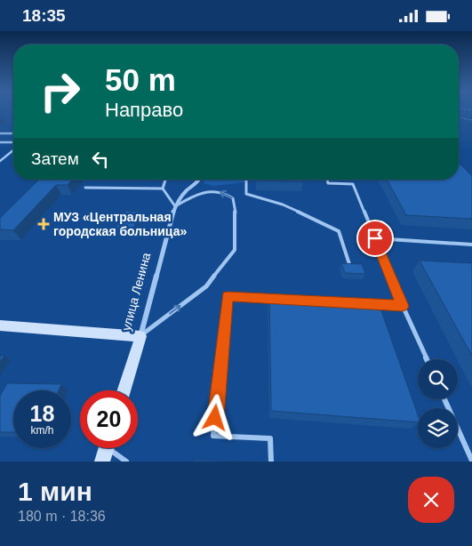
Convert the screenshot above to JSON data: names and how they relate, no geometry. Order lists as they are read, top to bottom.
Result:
{
  "streets": {
    "street": ["улица Ленина"]
  },
  "places": {
    "health": ["МУЗ «Центральная городская больница»"]
  },
  "page": {
    "status": "18:35",
    "turn": ["50 m", "Направо"],
    "then": "Затем",
    "speed": "18 km/h",
    "limit": "20",
    "heading": ["1 мин", "180 m · 18:36"]
  }
}
